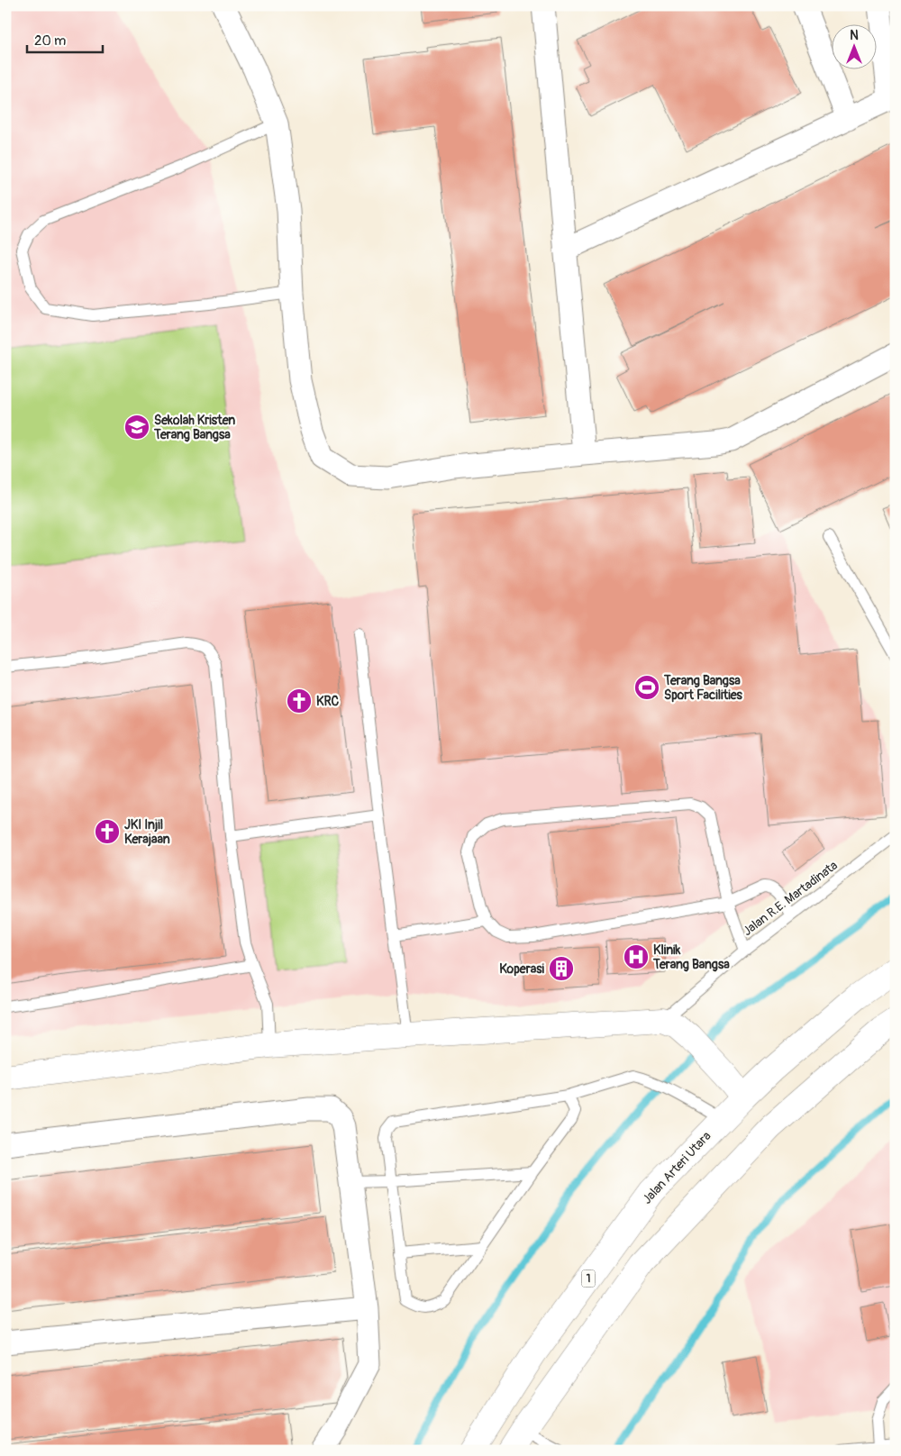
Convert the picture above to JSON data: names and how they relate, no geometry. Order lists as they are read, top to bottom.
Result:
{
  "streets": {
    "main road": ["Jalan Arteri Utara", "1"],
    "lane": ["Jalan R.E. Martadinata"]
  },
  "places": {
    "school or university": ["Sekolah Kristen Terang Bangsa"],
    "sports": ["Terang Bangsa Sport Facilities"],
    "church": ["KRC", "JKI Injil Kerajaan"],
    "hospital": ["Klinik Terang Bangsa"],
    "building": ["Koperasi"]
  },
  "scale_bar": "20 m",
  "north": "top"
}
